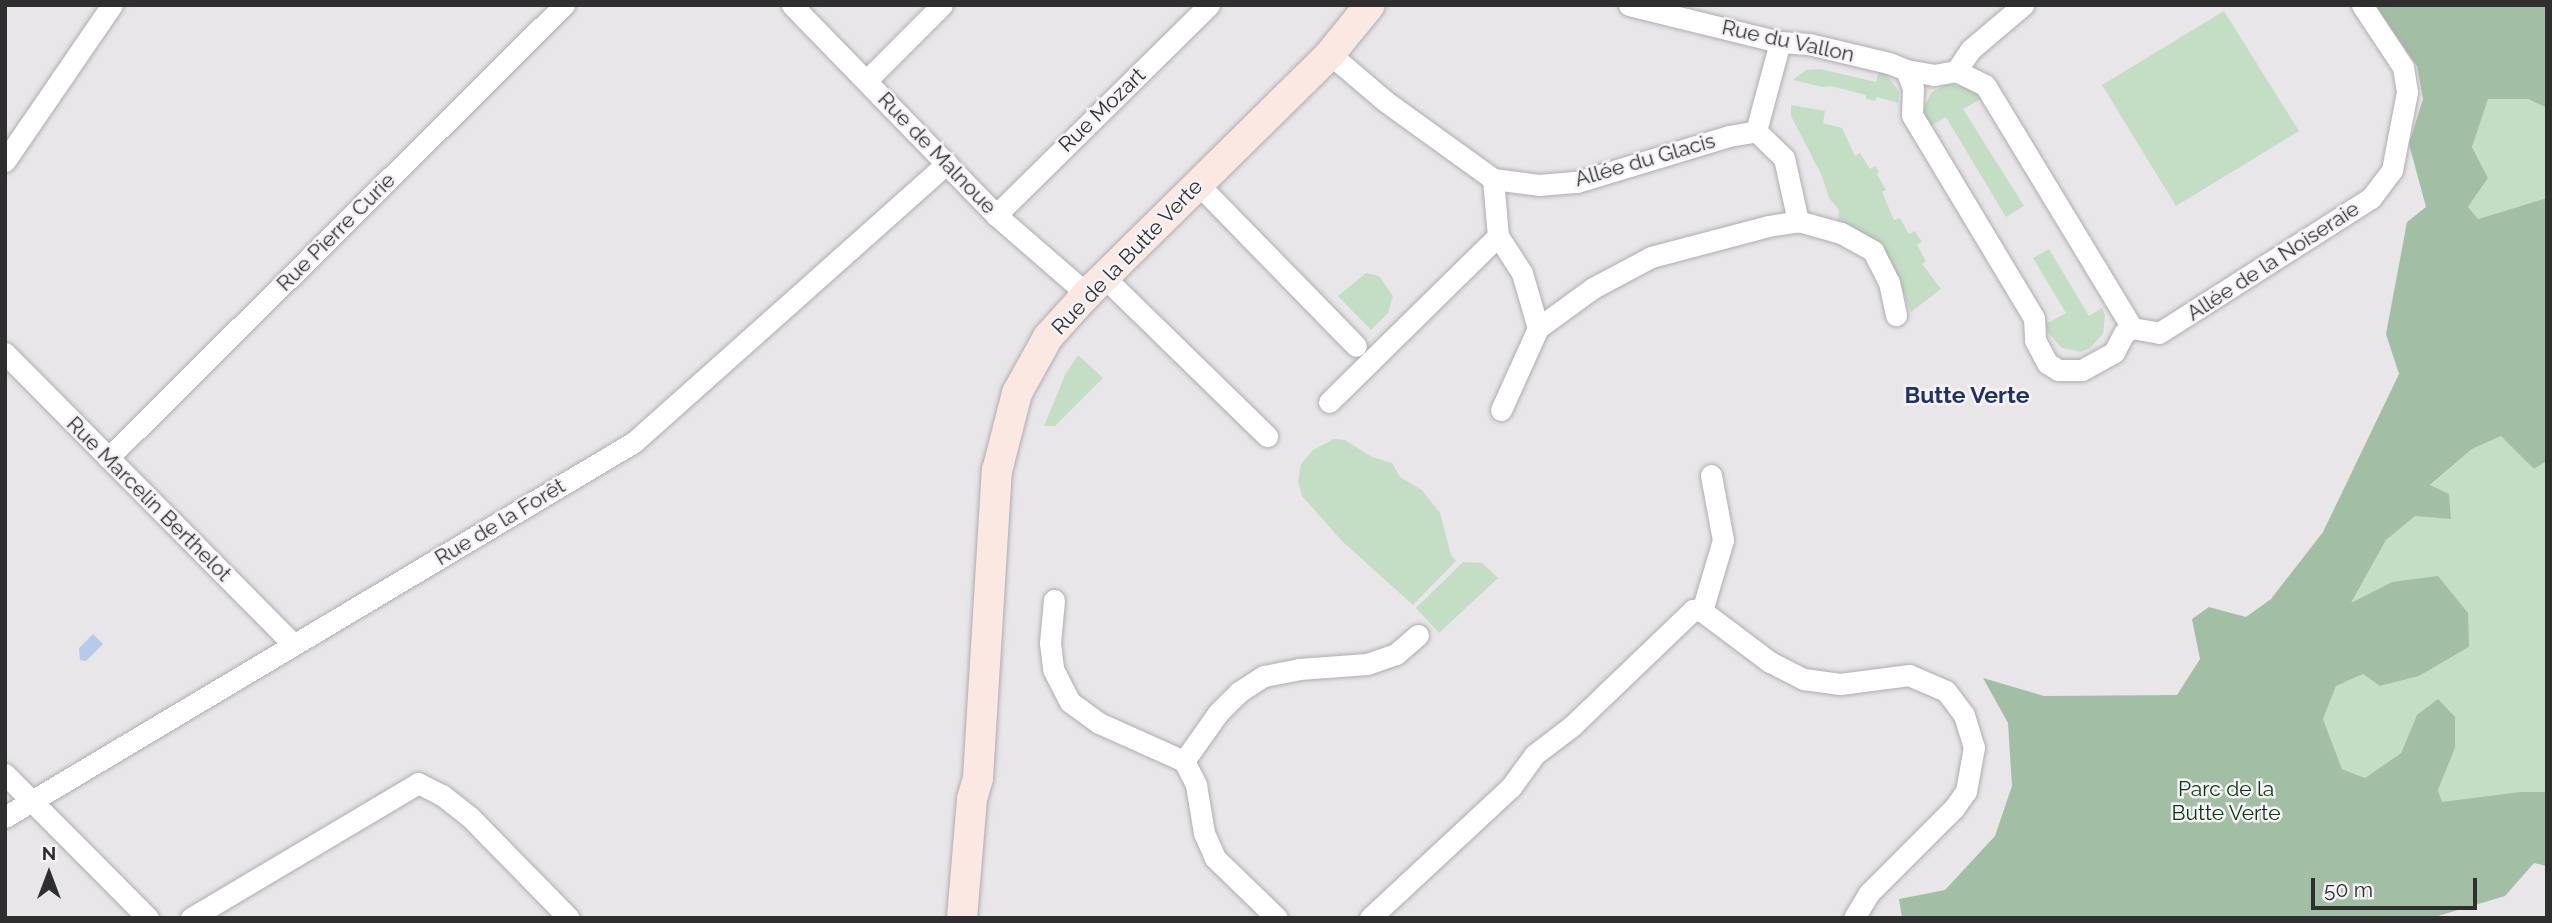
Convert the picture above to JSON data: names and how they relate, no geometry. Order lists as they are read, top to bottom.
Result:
{
  "streets": {
    "street": [
      "Rue du Vallon",
      "Rue Mozart",
      "Rue de Malnoue",
      "Allée du Glacis",
      "Rue Pierre Curie",
      "Rue de la Butte Verte",
      "Allée de la Noiseraie",
      "Rue Marcelin Berthelot",
      "Rue de la Forêt"
    ]
  },
  "crossings": [
    ["Rue Mozart", "Rue de Malnoue"],
    ["Rue de Malnoue", "Rue de la Butte Verte"],
    ["Rue de Malnoue", "Rue de la Forêt"],
    ["Allée du Glacis", "Rue de la Butte Verte"],
    ["Rue Pierre Curie", "Rue Marcelin Berthelot"],
    ["Rue Marcelin Berthelot", "Rue de la Forêt"]
  ],
  "districts": ["Butte Verte"],
  "parks": ["Parc de la Butte Verte"],
  "scale_bar": "50 m",
  "north": "top"
}
